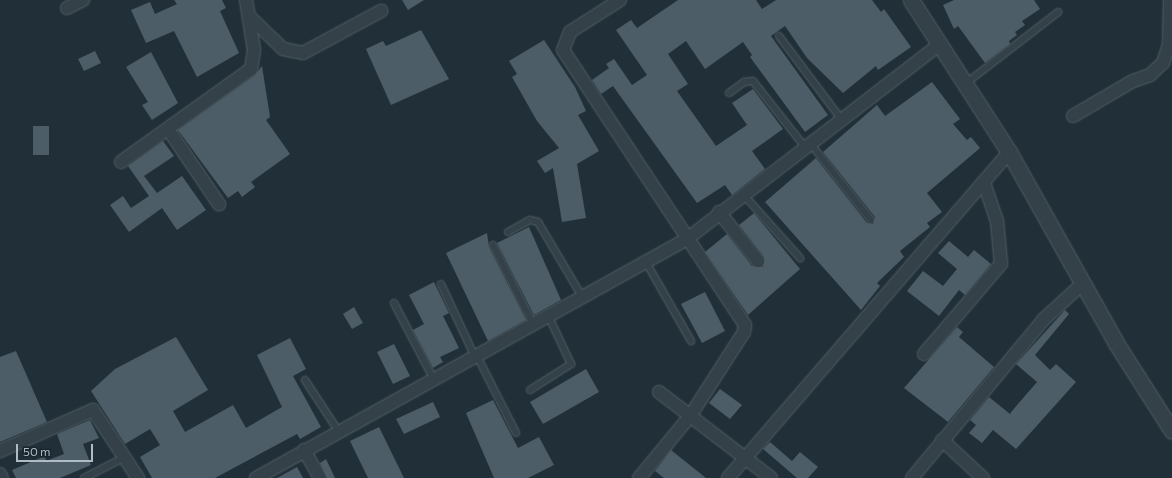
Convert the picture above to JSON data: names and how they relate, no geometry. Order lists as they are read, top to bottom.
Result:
{
  "scale_bar": "50 m"
}
